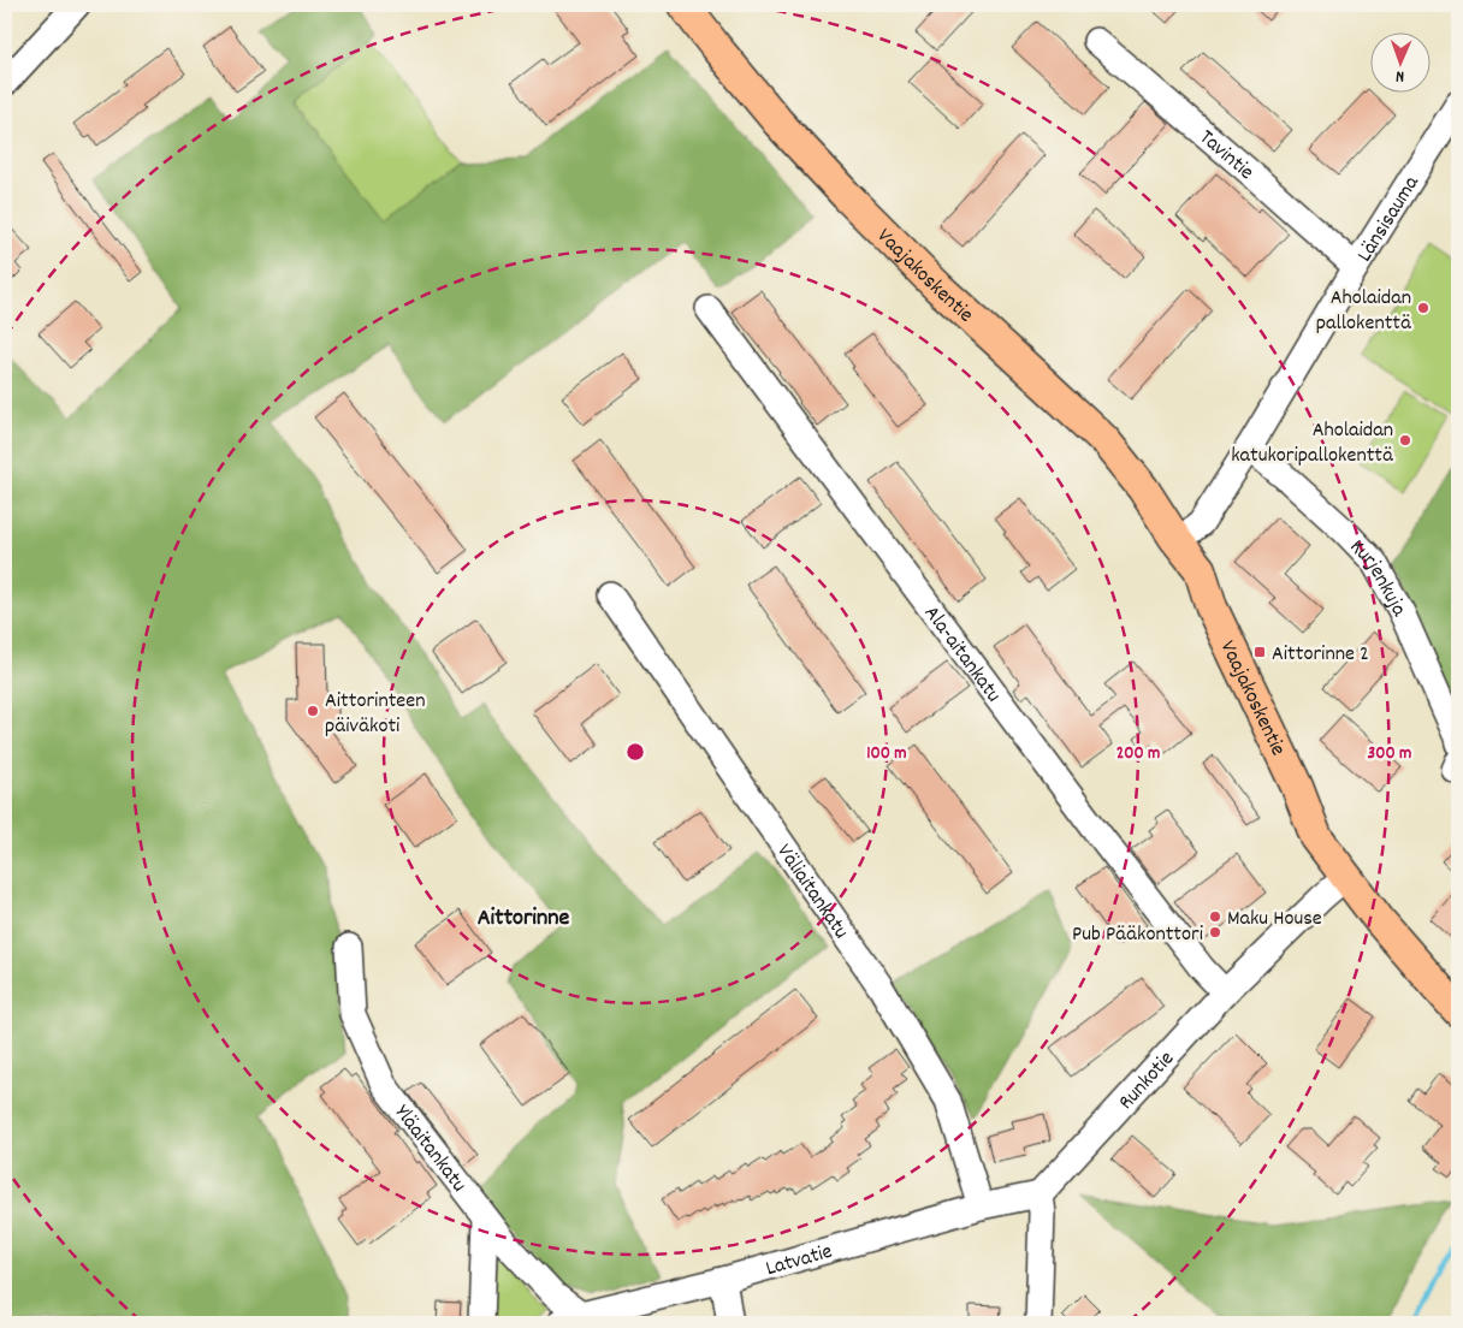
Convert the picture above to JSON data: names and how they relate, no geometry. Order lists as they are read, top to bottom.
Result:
{
  "streets": {
    "main road": ["Vaajakoskentie"],
    "street": [
      "Tavintie",
      "Länsisauma",
      "Kurjenkuja",
      "Ala-aitankatu",
      "Väliaitankatu",
      "Runkotie",
      "Yläaitankatu",
      "Latvatie"
    ]
  },
  "crossings": [
    ["Tavintie", "Länsisauma"],
    ["Länsisauma", "Vaajakoskentie"],
    ["Länsisauma", "Kurjenkuja"],
    ["Vaajakoskentie", "Runkotie"],
    ["Ala-aitankatu", "Runkotie"],
    ["Väliaitankatu", "Latvatie"],
    ["Runkotie", "Latvatie"],
    ["Yläaitankatu", "Latvatie"]
  ],
  "districts": ["Aittorinne"],
  "places": {
    "other": [
      "Aholaidan pallokenttä",
      "Aholaidan katukoripallokenttä",
      "Aittorinteen päiväkoti",
      "Maku House",
      "Pub Pääkonttori"
    ],
    "transit": ["Aittorinne 2"]
  },
  "north": "bottom",
  "rings": ["100 m", "200 m", "300 m"]
}
